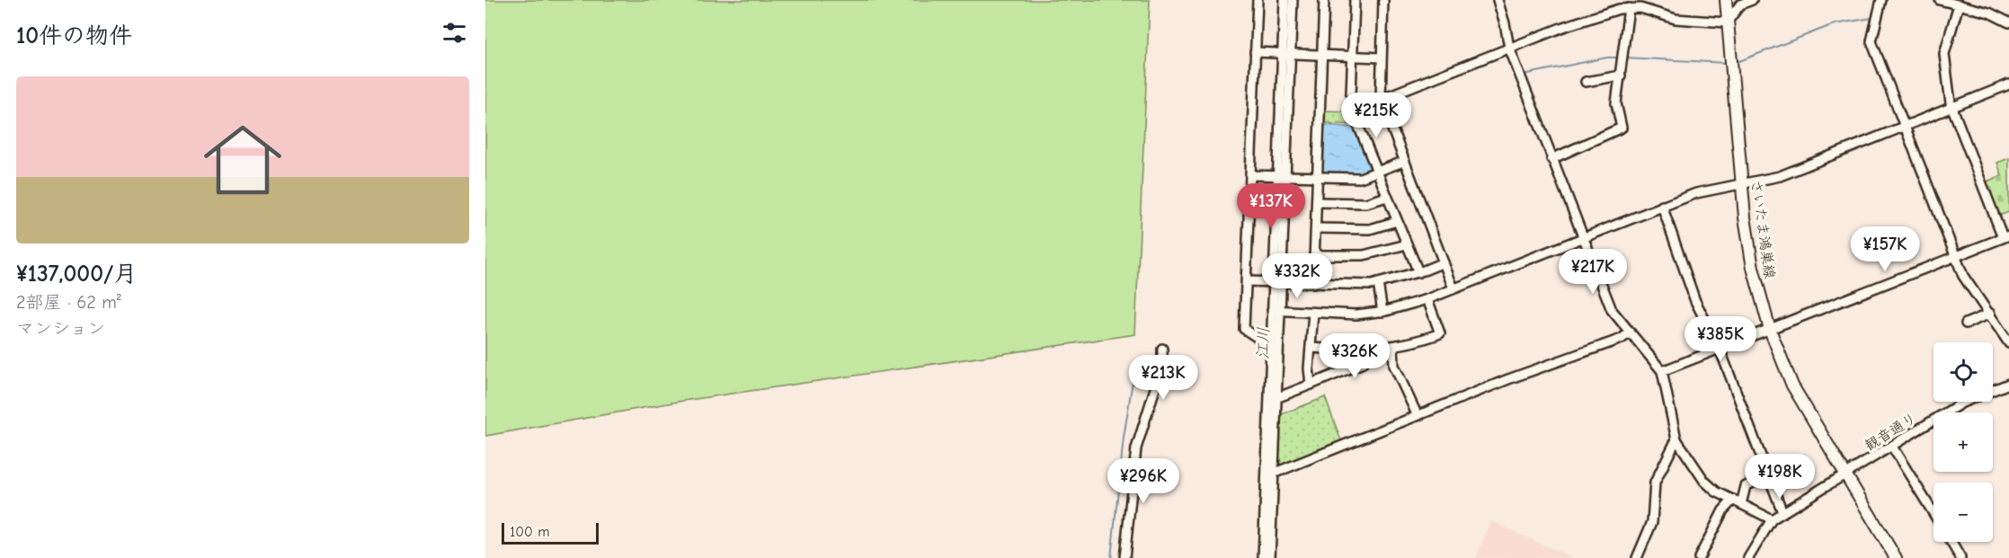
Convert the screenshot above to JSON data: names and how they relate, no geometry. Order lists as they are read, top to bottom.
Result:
{
  "streets": {
    "main road": ["さいたま鴻巣線"],
    "street": ["観音通り"]
  },
  "crossings": [
    ["さいたま鴻巣線", "観音通り"]
  ],
  "water": ["江川"],
  "scale_bar": "100 m",
  "page": {
    "heading": "10件の物件",
    "list": [
      {
        "name": "¥137,000/月",
        "note": "2部屋 · 62 m² · マンション"
      }
    ],
    "price": [
      "¥215K",
      "¥137K",
      "¥157K",
      "¥217K",
      "¥332K",
      "¥385K",
      "¥326K",
      "¥213K",
      "¥198K",
      "¥296K"
    ],
    "map_buttons": ["+", "−"],
    "scale": "100 m"
  }
}
